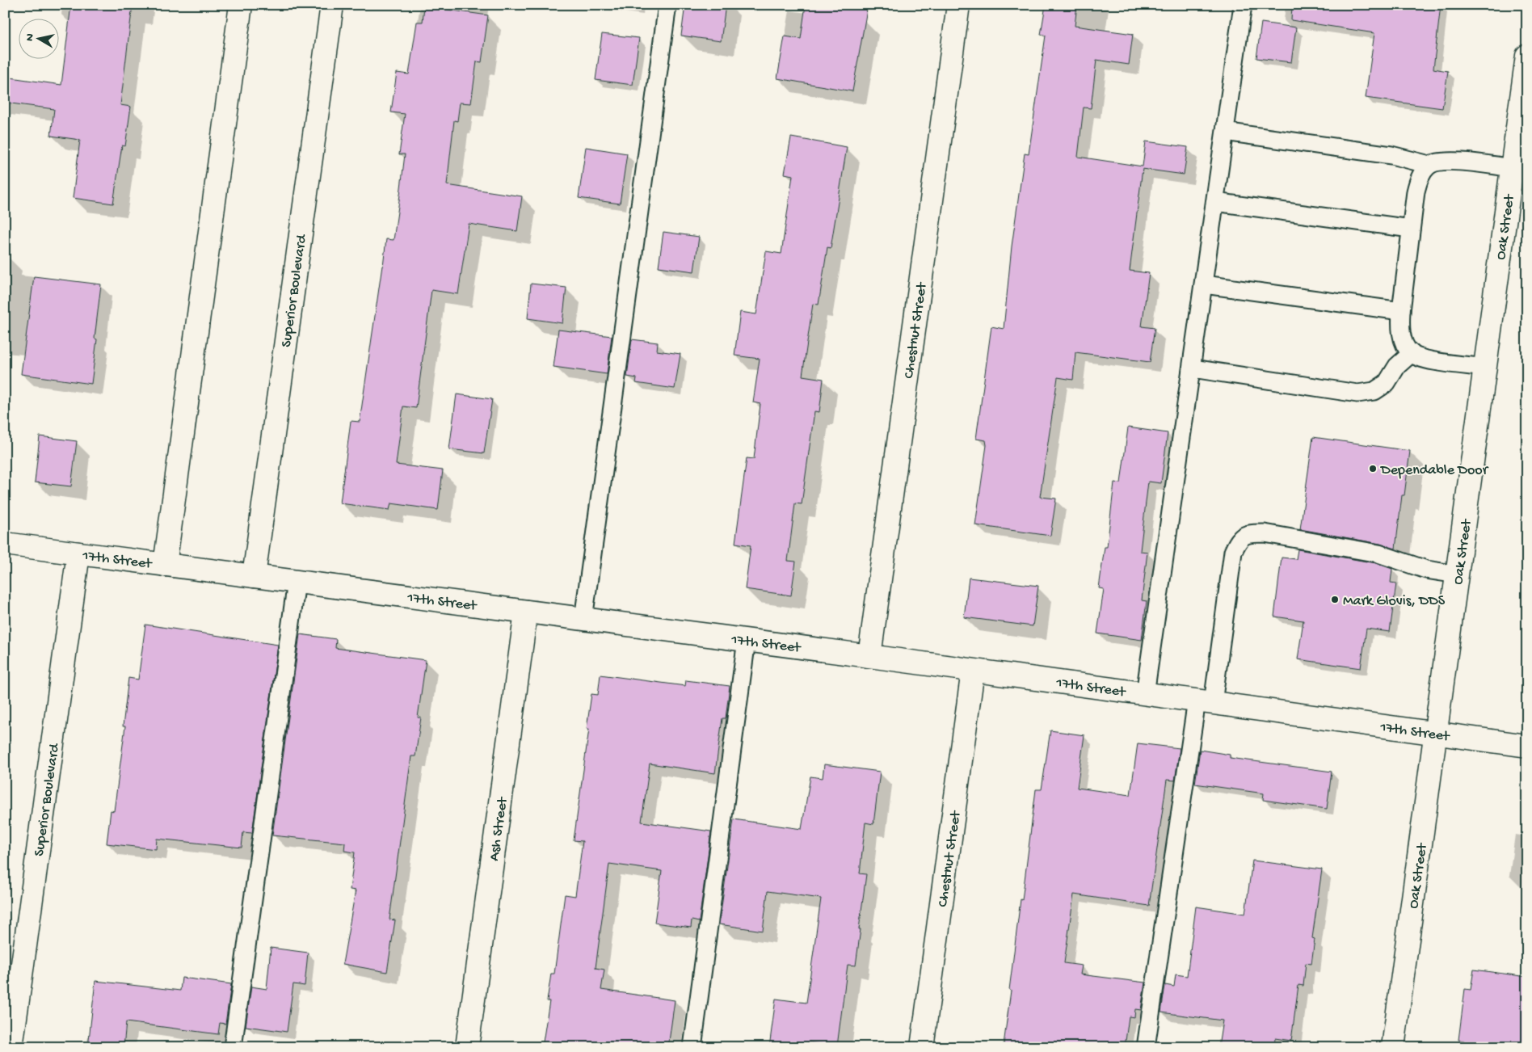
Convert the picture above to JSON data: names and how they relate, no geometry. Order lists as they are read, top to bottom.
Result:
{
  "streets": {
    "street": [
      "Oak Street",
      "Superior Boulevard",
      "Chestnut Street",
      "17th Street",
      "Ash Street"
    ]
  },
  "crossings": [
    ["Oak Street", "17th Street"],
    ["Superior Boulevard", "17th Street"],
    ["Chestnut Street", "17th Street"],
    ["17th Street", "Ash Street"]
  ],
  "places": ["Dependable Door", "Mark Glovis, DDS"],
  "north": "left"
}
